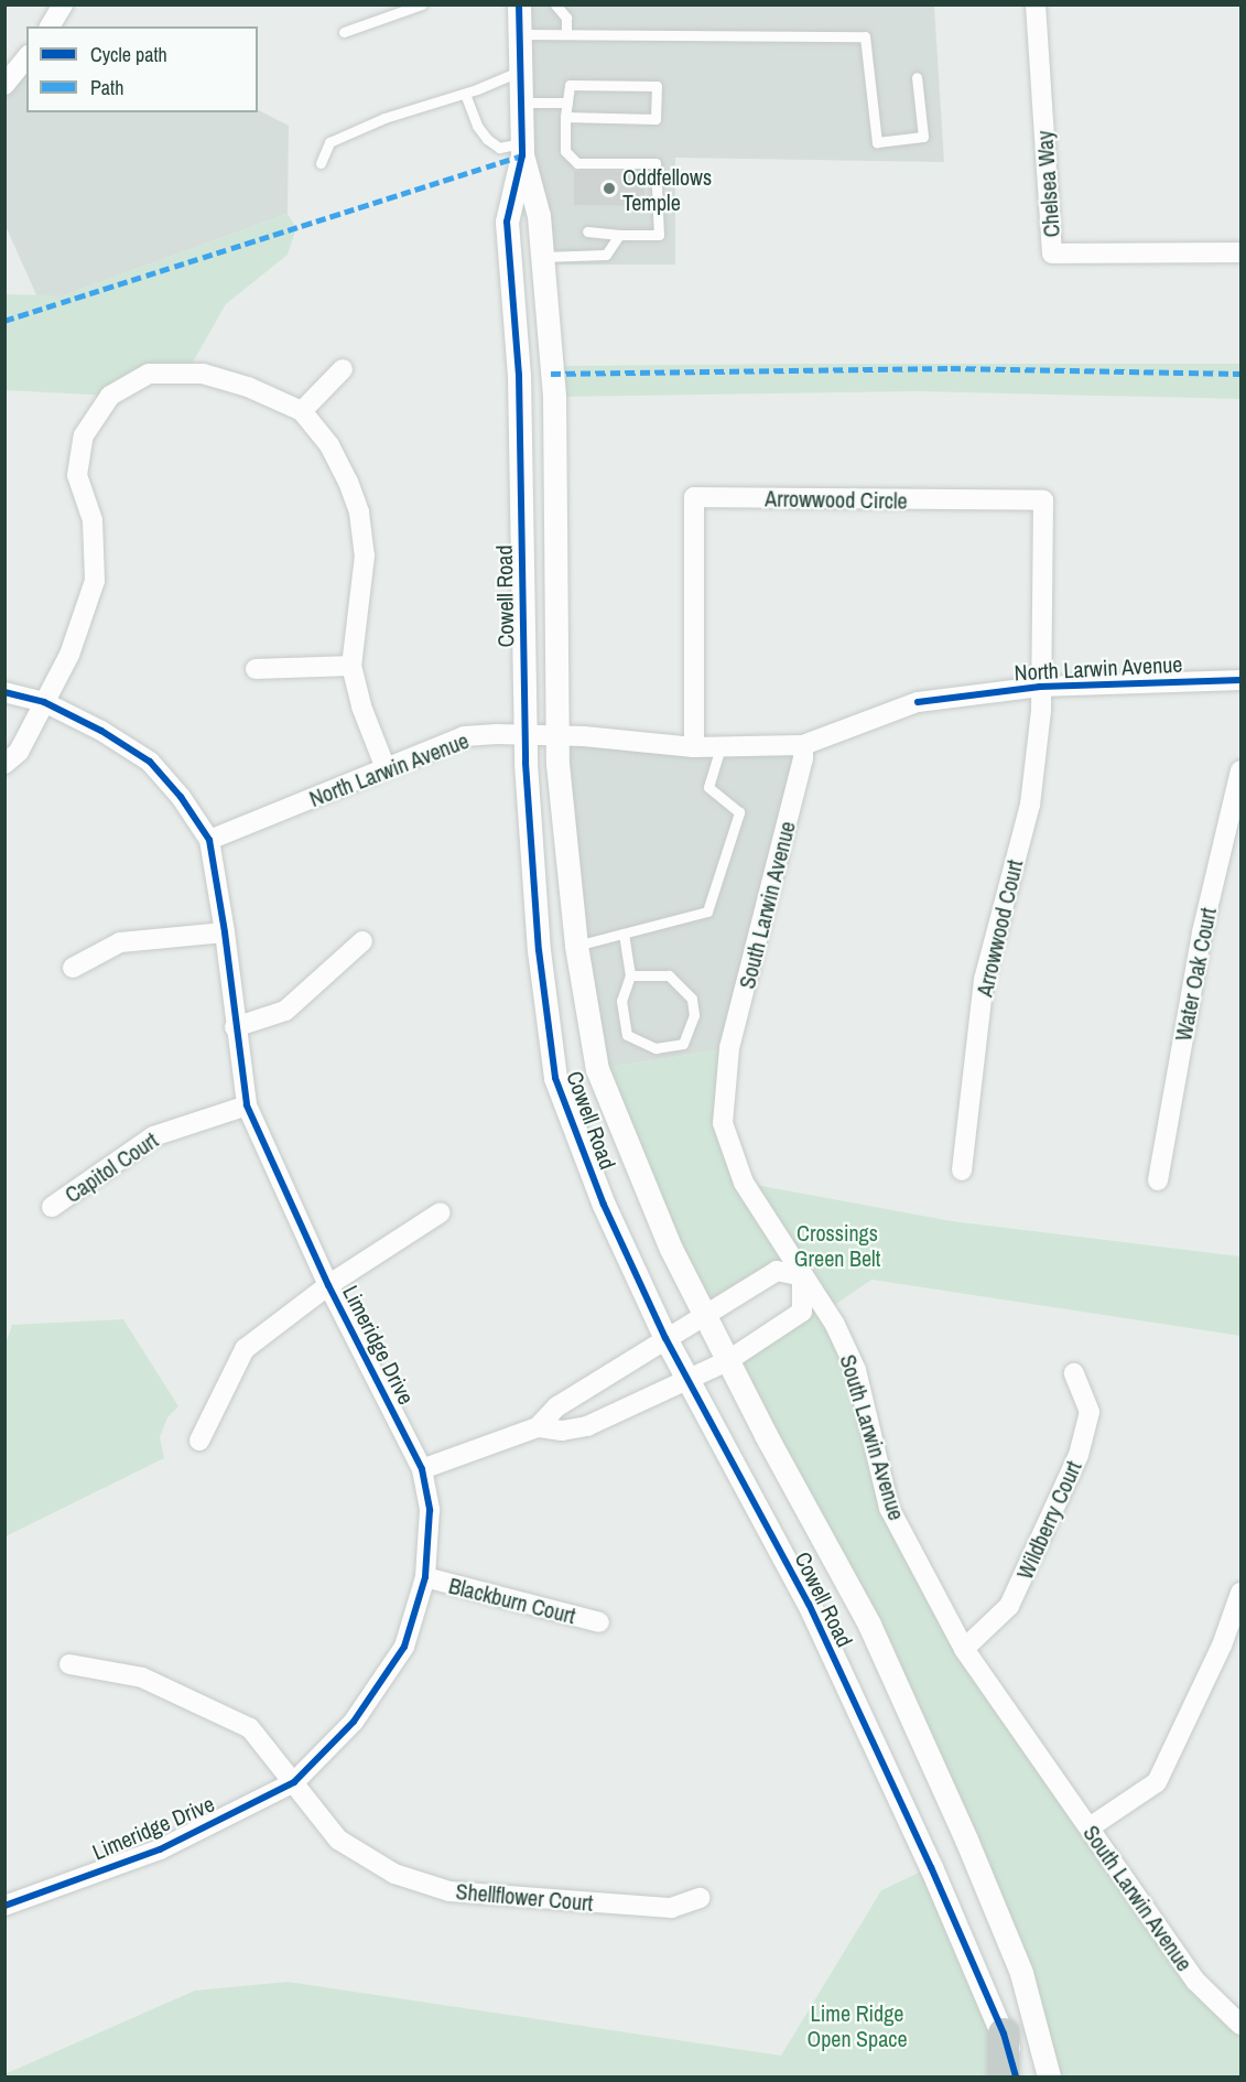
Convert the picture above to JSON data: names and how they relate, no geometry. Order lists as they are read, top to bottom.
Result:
{
  "streets": {
    "street": [
      "Chelsea Way",
      "Arrowwood Circle",
      "Cowell Road",
      "North Larwin Avenue",
      "South Larwin Avenue",
      "Arrowwood Court",
      "Water Oak Court",
      "Capitol Court",
      "Limeridge Drive",
      "Wildberry Court",
      "Blackburn Court",
      "Shellflower Court"
    ]
  },
  "crossings": [
    ["Arrowwood Circle", "North Larwin Avenue"],
    ["Arrowwood Circle", "Arrowwood Court"],
    ["Cowell Road", "North Larwin Avenue"],
    ["North Larwin Avenue", "South Larwin Avenue"],
    ["North Larwin Avenue", "Arrowwood Court"],
    ["North Larwin Avenue", "Limeridge Drive"],
    ["South Larwin Avenue", "Wildberry Court"],
    ["Capitol Court", "Limeridge Drive"],
    ["Limeridge Drive", "Blackburn Court"],
    ["Limeridge Drive", "Shellflower Court"]
  ],
  "parks": ["Crossings Green Belt", "Lime Ridge Open Space"],
  "places": ["Oddfellows Temple"],
  "legend": ["Cycle path", "Path"]
}
